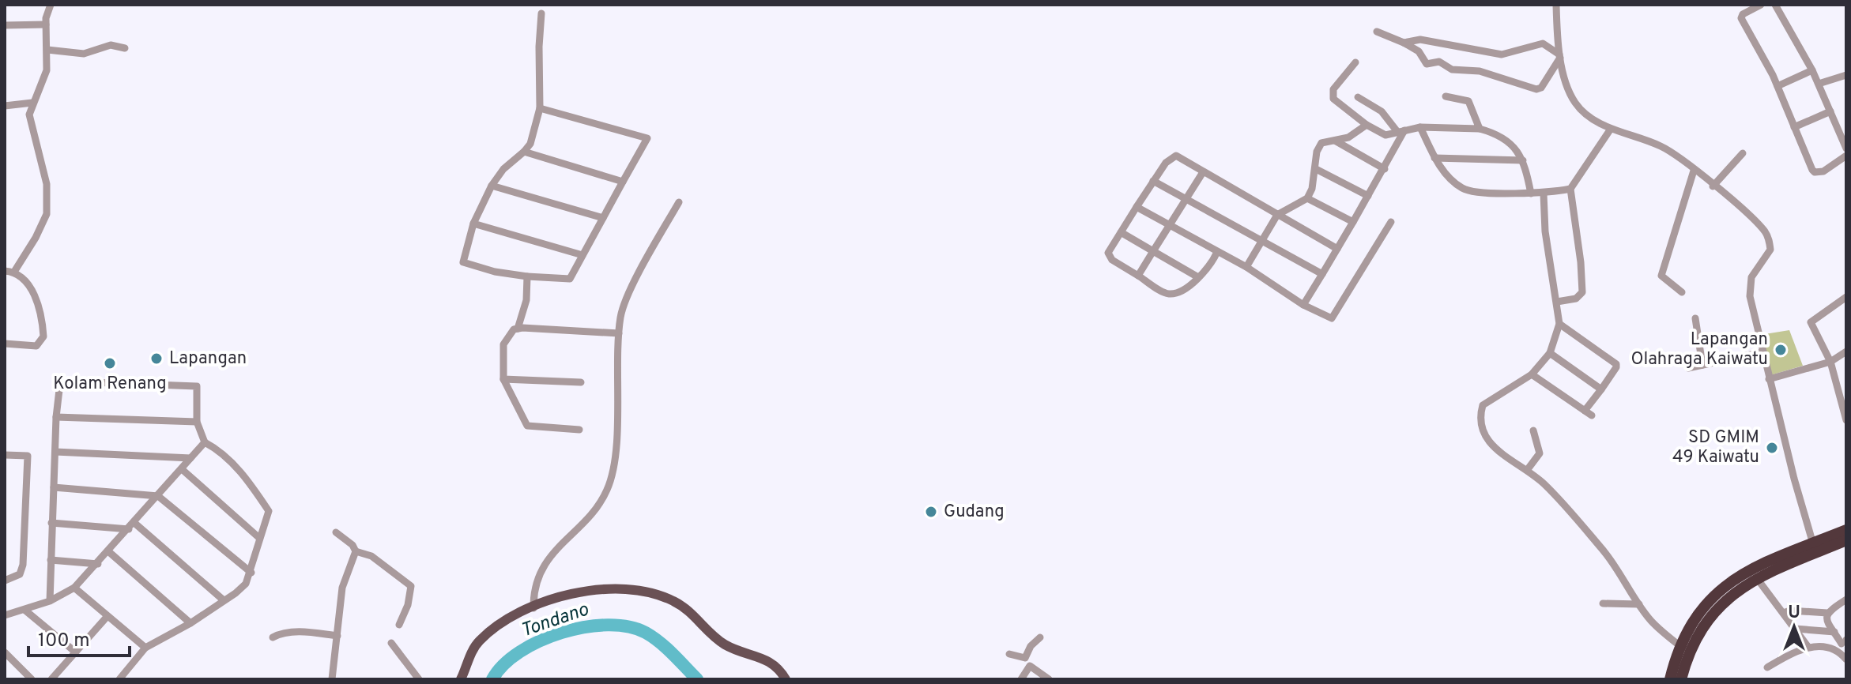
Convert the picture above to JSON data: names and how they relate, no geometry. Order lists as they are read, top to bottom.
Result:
{
  "water": ["Tondano"],
  "places": [
    "Lapangan Olahraga Kaiwatu",
    "Lapangan",
    "Kolam Renang",
    "SD GMIM 49 Kaiwatu",
    "Gudang"
  ],
  "scale_bar": "100 m",
  "north": "top"
}
